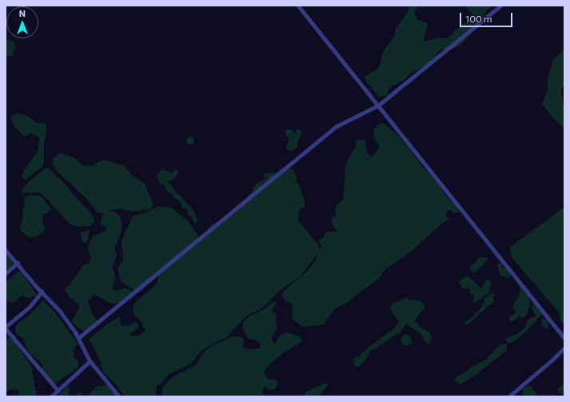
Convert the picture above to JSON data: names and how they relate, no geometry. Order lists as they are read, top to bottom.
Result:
{
  "scale_bar": "100 m",
  "north": "top"
}
